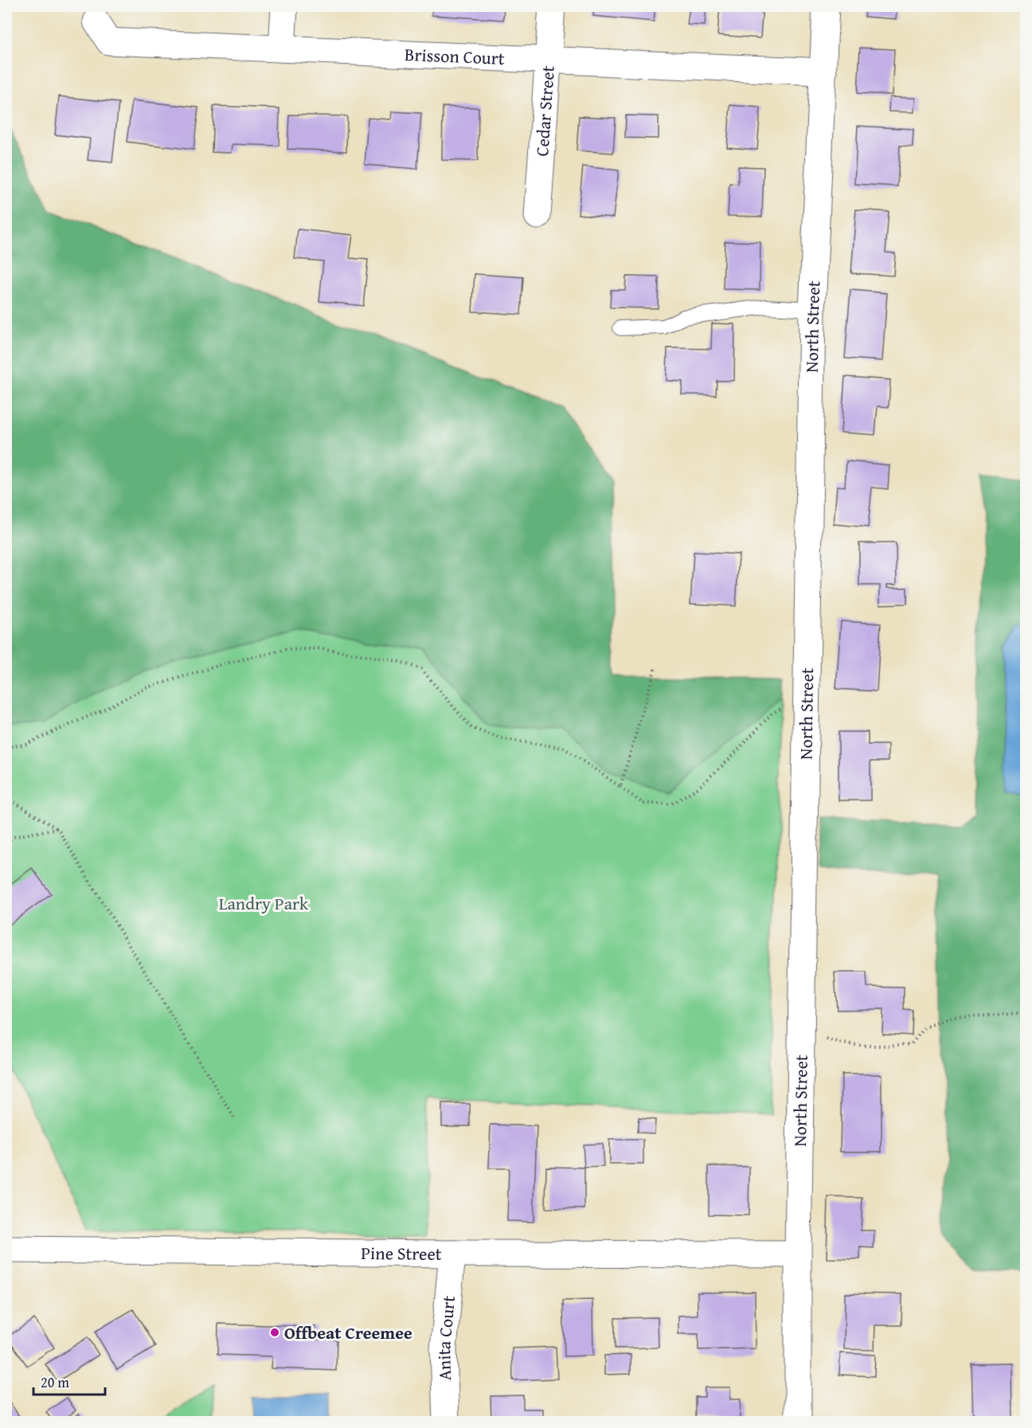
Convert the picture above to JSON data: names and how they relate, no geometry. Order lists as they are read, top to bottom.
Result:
{
  "streets": {
    "street": [
      "Brisson Court",
      "Cedar Street",
      "North Street",
      "Pine Street",
      "Anita Court"
    ]
  },
  "crossings": [
    ["Brisson Court", "Cedar Street"],
    ["Brisson Court", "North Street"],
    ["North Street", "Pine Street"],
    ["Pine Street", "Anita Court"]
  ],
  "parks": ["Landry Park"],
  "places": ["Offbeat Creemee"],
  "scale_bar": "20 m"
}
